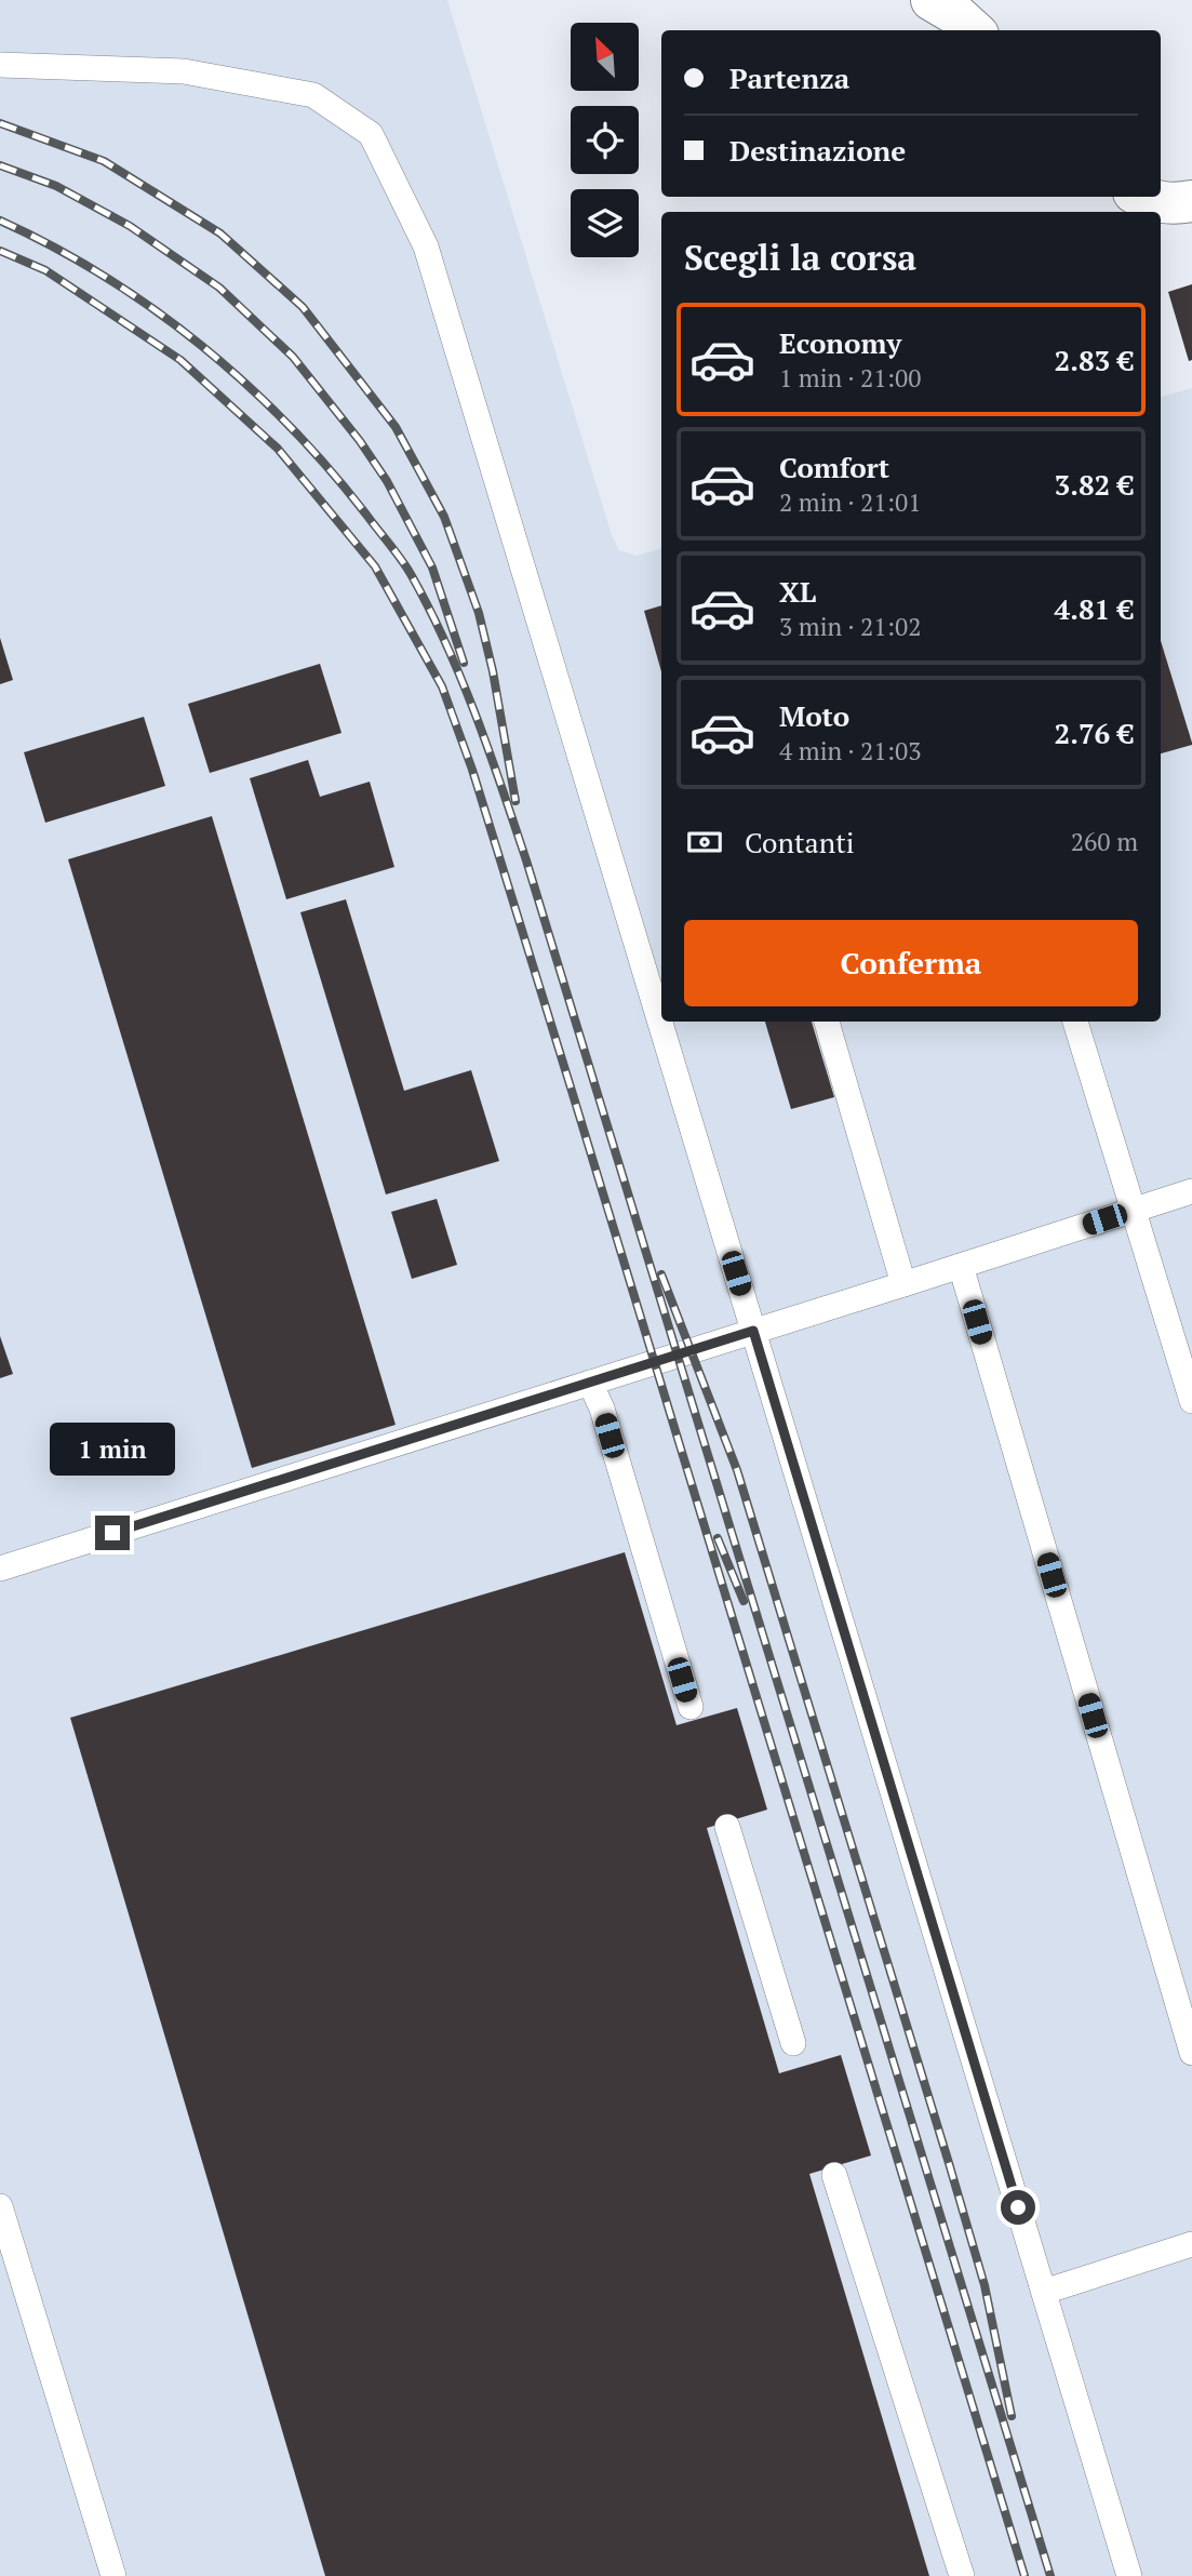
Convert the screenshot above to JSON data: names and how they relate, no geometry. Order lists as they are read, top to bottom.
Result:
{
  "north": "top left",
  "page": {
    "banner": ["Partenza", "Destinazione"],
    "heading": "Scegli la corsa",
    "list": [
      {
        "name": "Economy",
        "note": "1 min · 21:00",
        "value": "2.83 €"
      },
      {
        "name": "Comfort",
        "note": "2 min · 21:01",
        "value": "3.82 €"
      },
      {
        "name": "XL",
        "note": "3 min · 21:02",
        "value": "4.81 €"
      },
      {
        "name": "Moto",
        "note": "4 min · 21:03",
        "value": "2.76 €"
      }
    ],
    "pay": ["Contanti", "260 m"],
    "buttons": "Conferma",
    "bubble": "1 min"
  }
}
